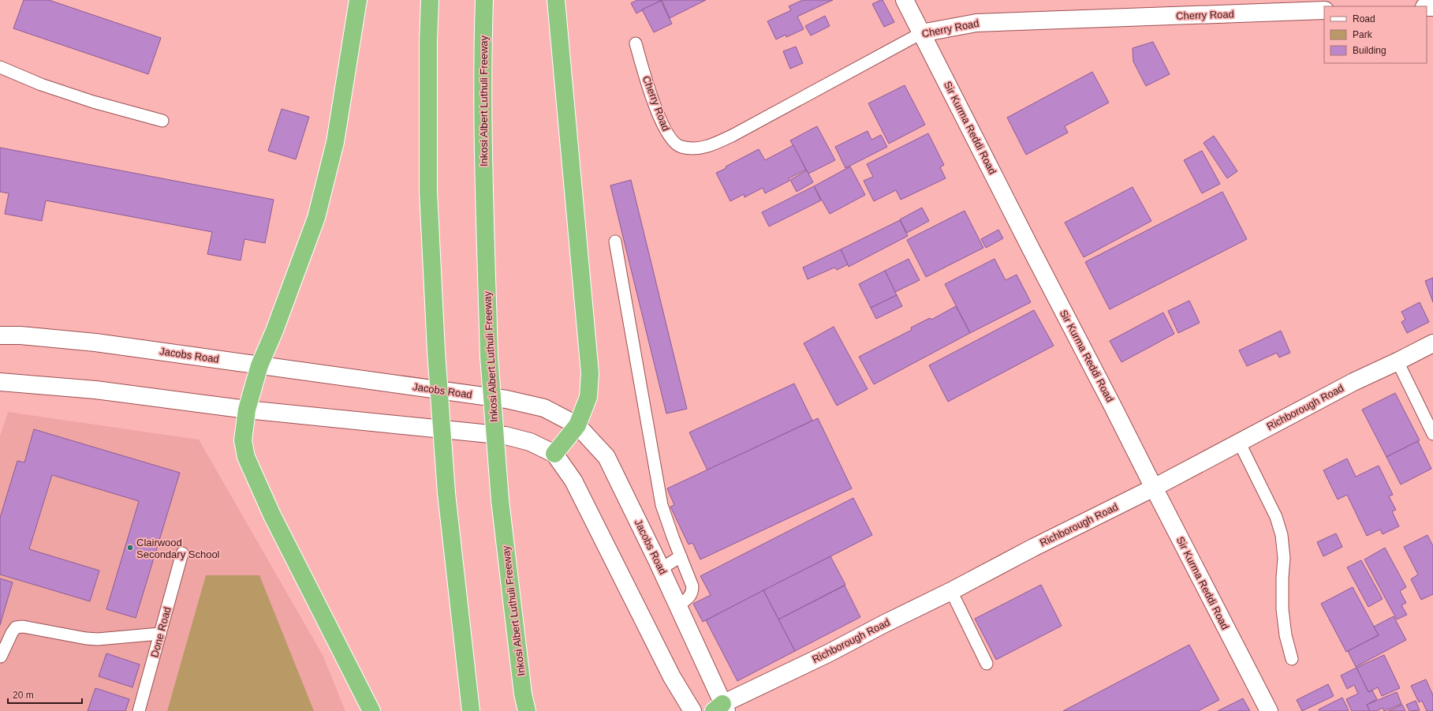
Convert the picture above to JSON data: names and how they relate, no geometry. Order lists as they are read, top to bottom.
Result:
{
  "streets": {
    "highway": ["Inkosi Albert Luthuli Freeway"],
    "street": [
      "Cherry Road",
      "Sir Kurma Reddi Road",
      "Jacobs Road",
      "Richborough Road"
    ],
    "lane": ["Done Road"]
  },
  "crossings": [
    ["Cherry Road", "Sir Kurma Reddi Road"],
    ["Sir Kurma Reddi Road", "Richborough Road"],
    ["Jacobs Road", "Richborough Road"]
  ],
  "places": ["Clairwood Secondary School"],
  "legend": ["Road", "Park", "Building"],
  "scale_bar": "20 m"
}
